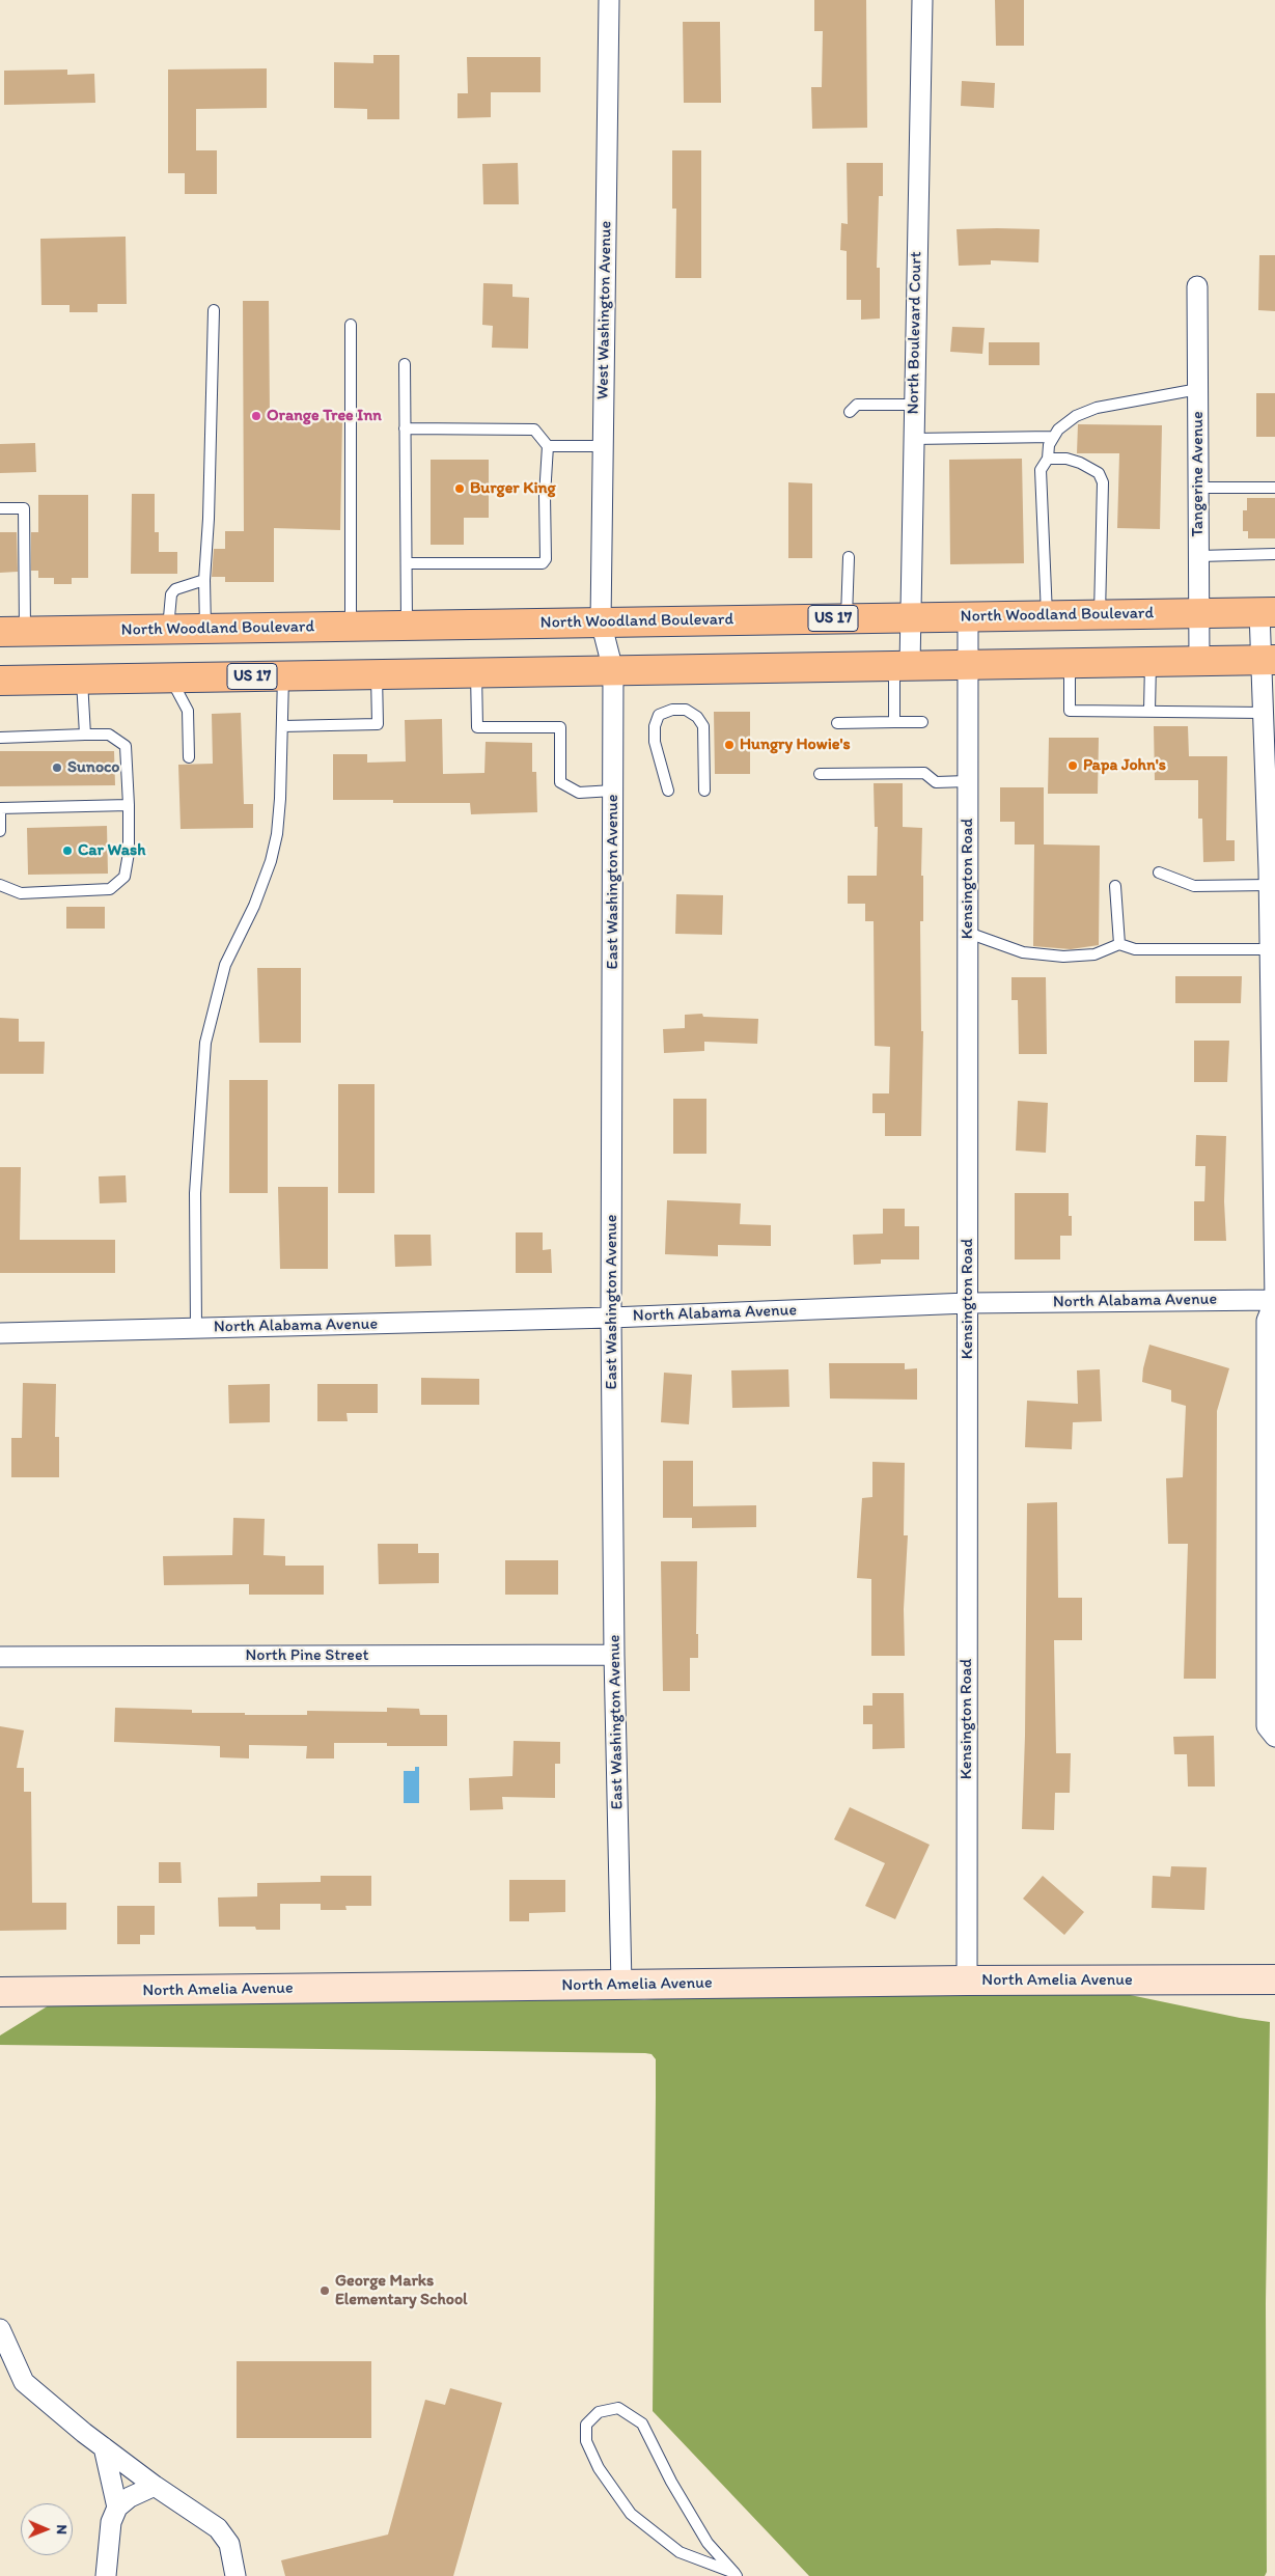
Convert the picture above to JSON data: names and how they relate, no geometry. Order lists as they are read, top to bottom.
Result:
{
  "streets": {
    "main road": ["North Woodland Boulevard", "US 17", "North Amelia Avenue"],
    "street": [
      "West Washington Avenue",
      "North Boulevard Court",
      "Tangerine Avenue",
      "Kensington Road",
      "East Washington Avenue",
      "North Alabama Avenue",
      "North Pine Street"
    ]
  },
  "crossings": [
    ["West Washington Avenue", "North Woodland Boulevard"],
    ["West Washington Avenue", "East Washington Avenue"],
    ["North Boulevard Court", "North Woodland Boulevard"],
    ["North Boulevard Court", "US 17"],
    ["Tangerine Avenue", "North Woodland Boulevard"],
    ["Tangerine Avenue", "US 17"],
    ["North Woodland Boulevard", "Kensington Road"],
    ["North Woodland Boulevard", "East Washington Avenue"],
    ["US 17", "Kensington Road"],
    ["US 17", "East Washington Avenue"],
    ["Kensington Road", "North Alabama Avenue"],
    ["Kensington Road", "North Amelia Avenue"],
    ["East Washington Avenue", "North Alabama Avenue"],
    ["East Washington Avenue", "North Pine Street"],
    ["East Washington Avenue", "North Amelia Avenue"]
  ],
  "places": [
    "Orange Tree Inn",
    "Burger King",
    "Hungry Howie's",
    "Papa John's",
    "Sunoco",
    "Car Wash",
    "George Marks Elementary School"
  ],
  "north": "right"
}
